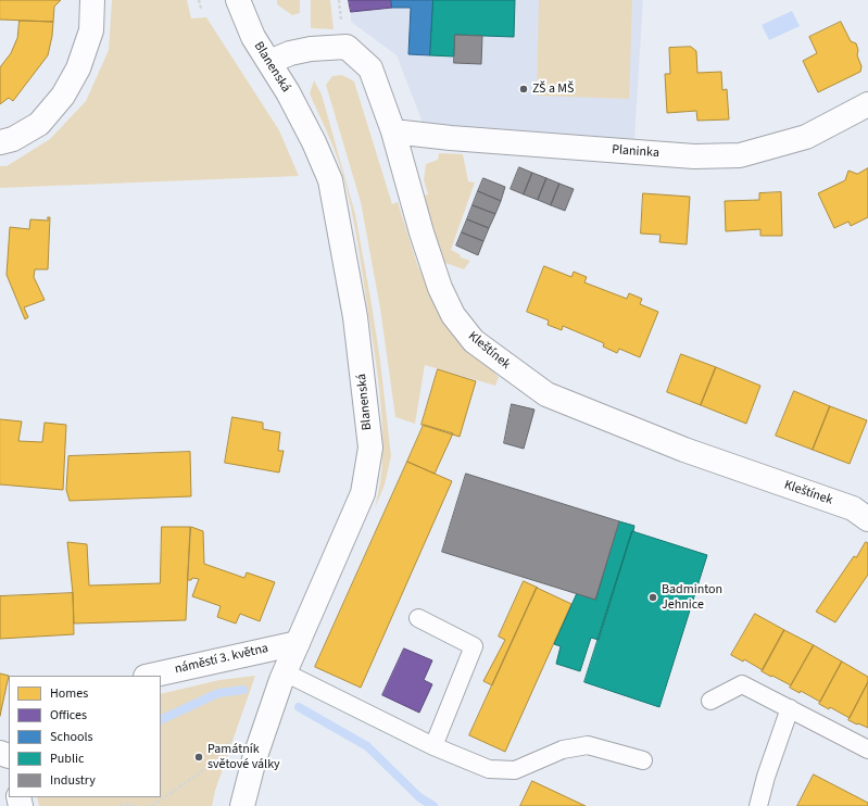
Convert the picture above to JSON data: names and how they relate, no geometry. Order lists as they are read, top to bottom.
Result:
{
  "streets": {
    "street": [
      "Blanenská",
      "Planinka",
      "Kleštínek",
      "náměstí 3. května"
    ]
  },
  "crossings": [
    ["Blanenská", "Kleštínek"],
    ["Blanenská", "náměstí 3. května"],
    ["Planinka", "Kleštínek"]
  ],
  "places": ["ZŠ a MŠ", "Badminton Jehnice", "Památník světové války"],
  "legend": [
    "Homes",
    "Offices",
    "Schools",
    "Public",
    "Industry"
  ]
}
